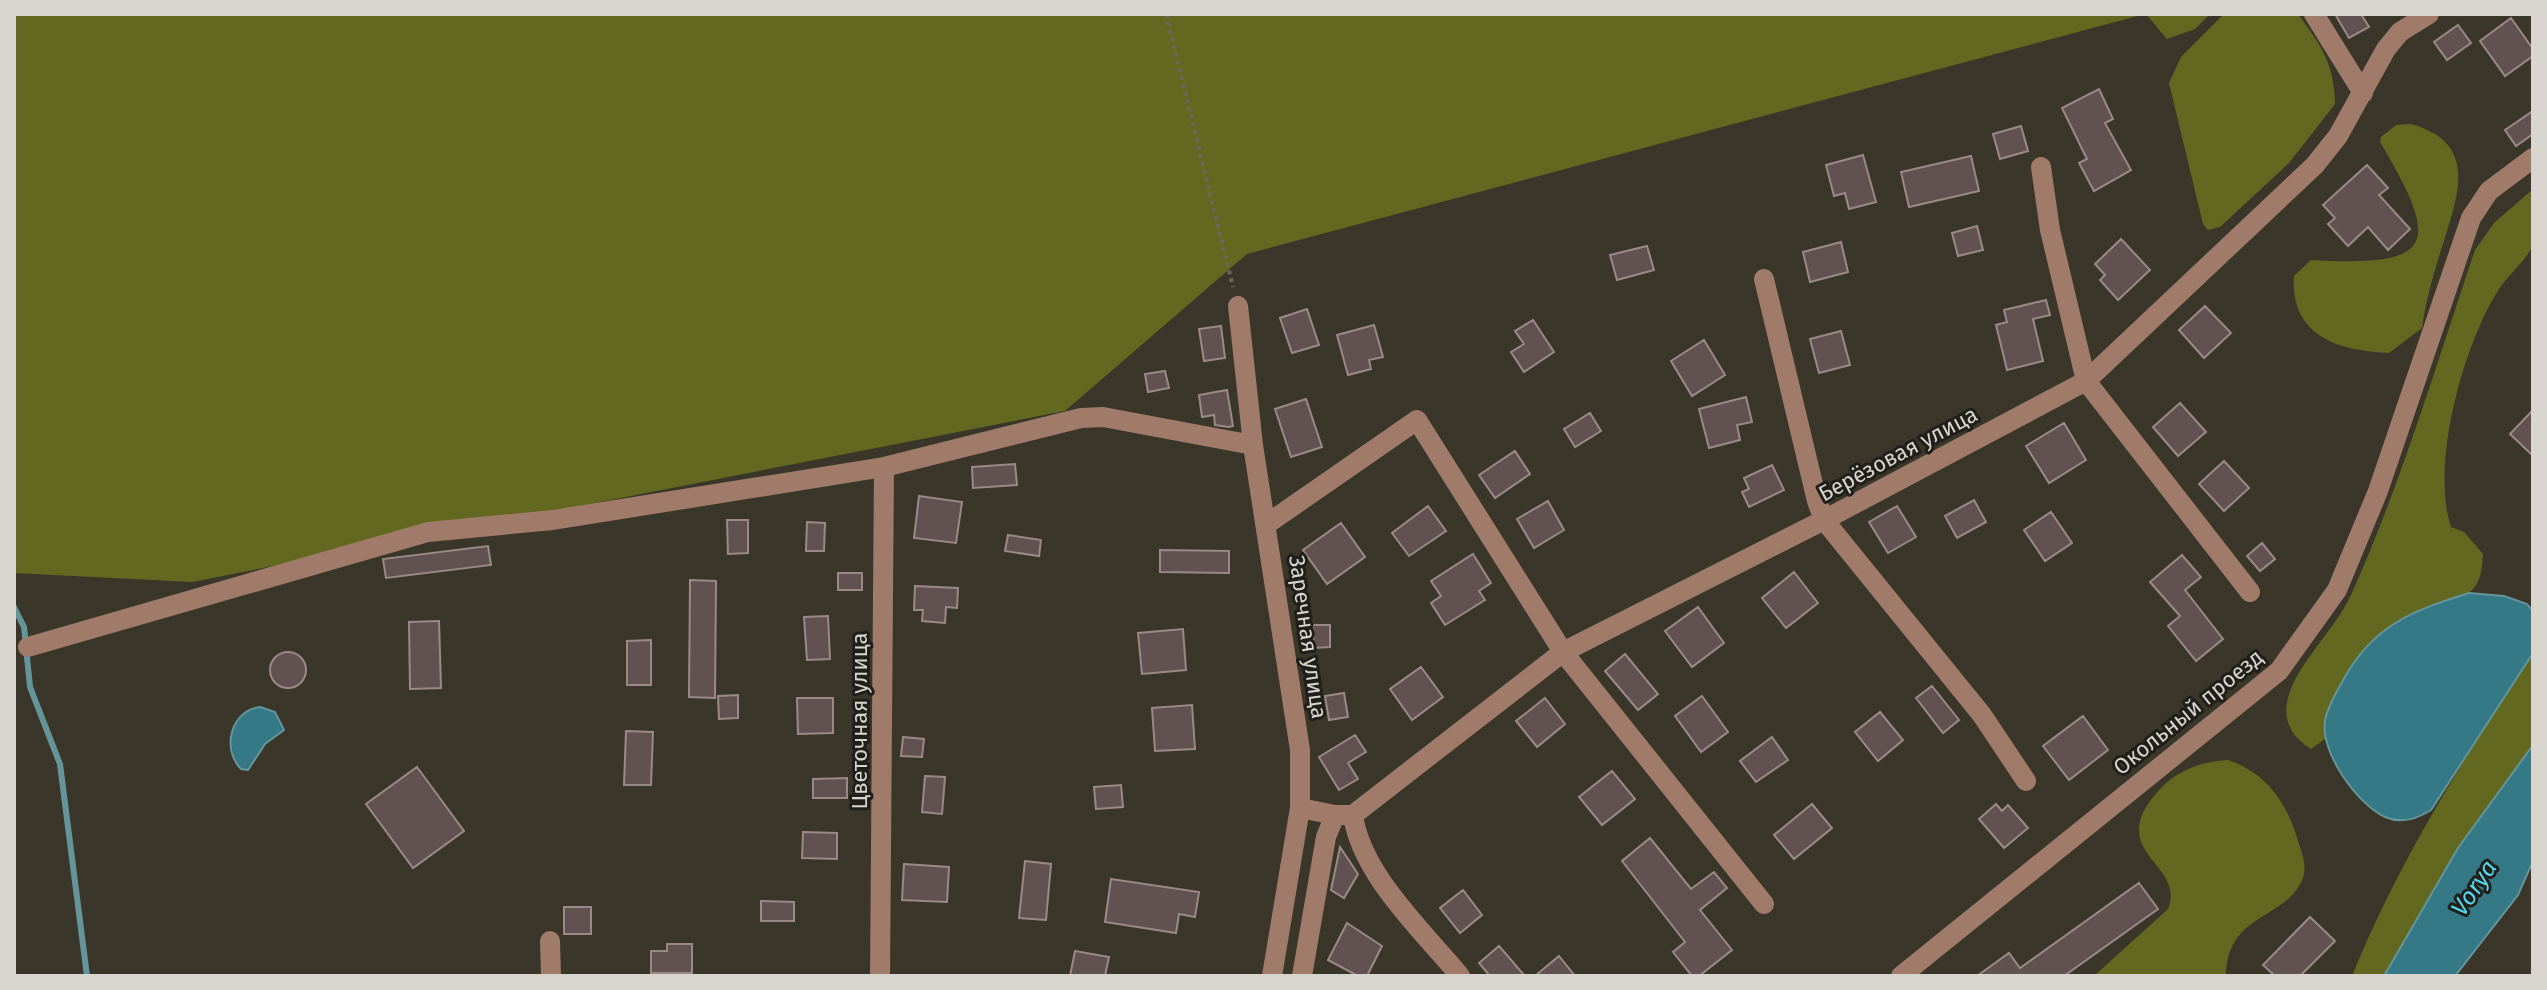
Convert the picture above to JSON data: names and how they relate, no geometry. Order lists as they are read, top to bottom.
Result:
{
  "streets": {
    "street": [
      "Берёзовая улица",
      "Заречная улица",
      "Окольный проезд",
      "Цветочная улица"
    ]
  },
  "water": ["Vorya"]
}
